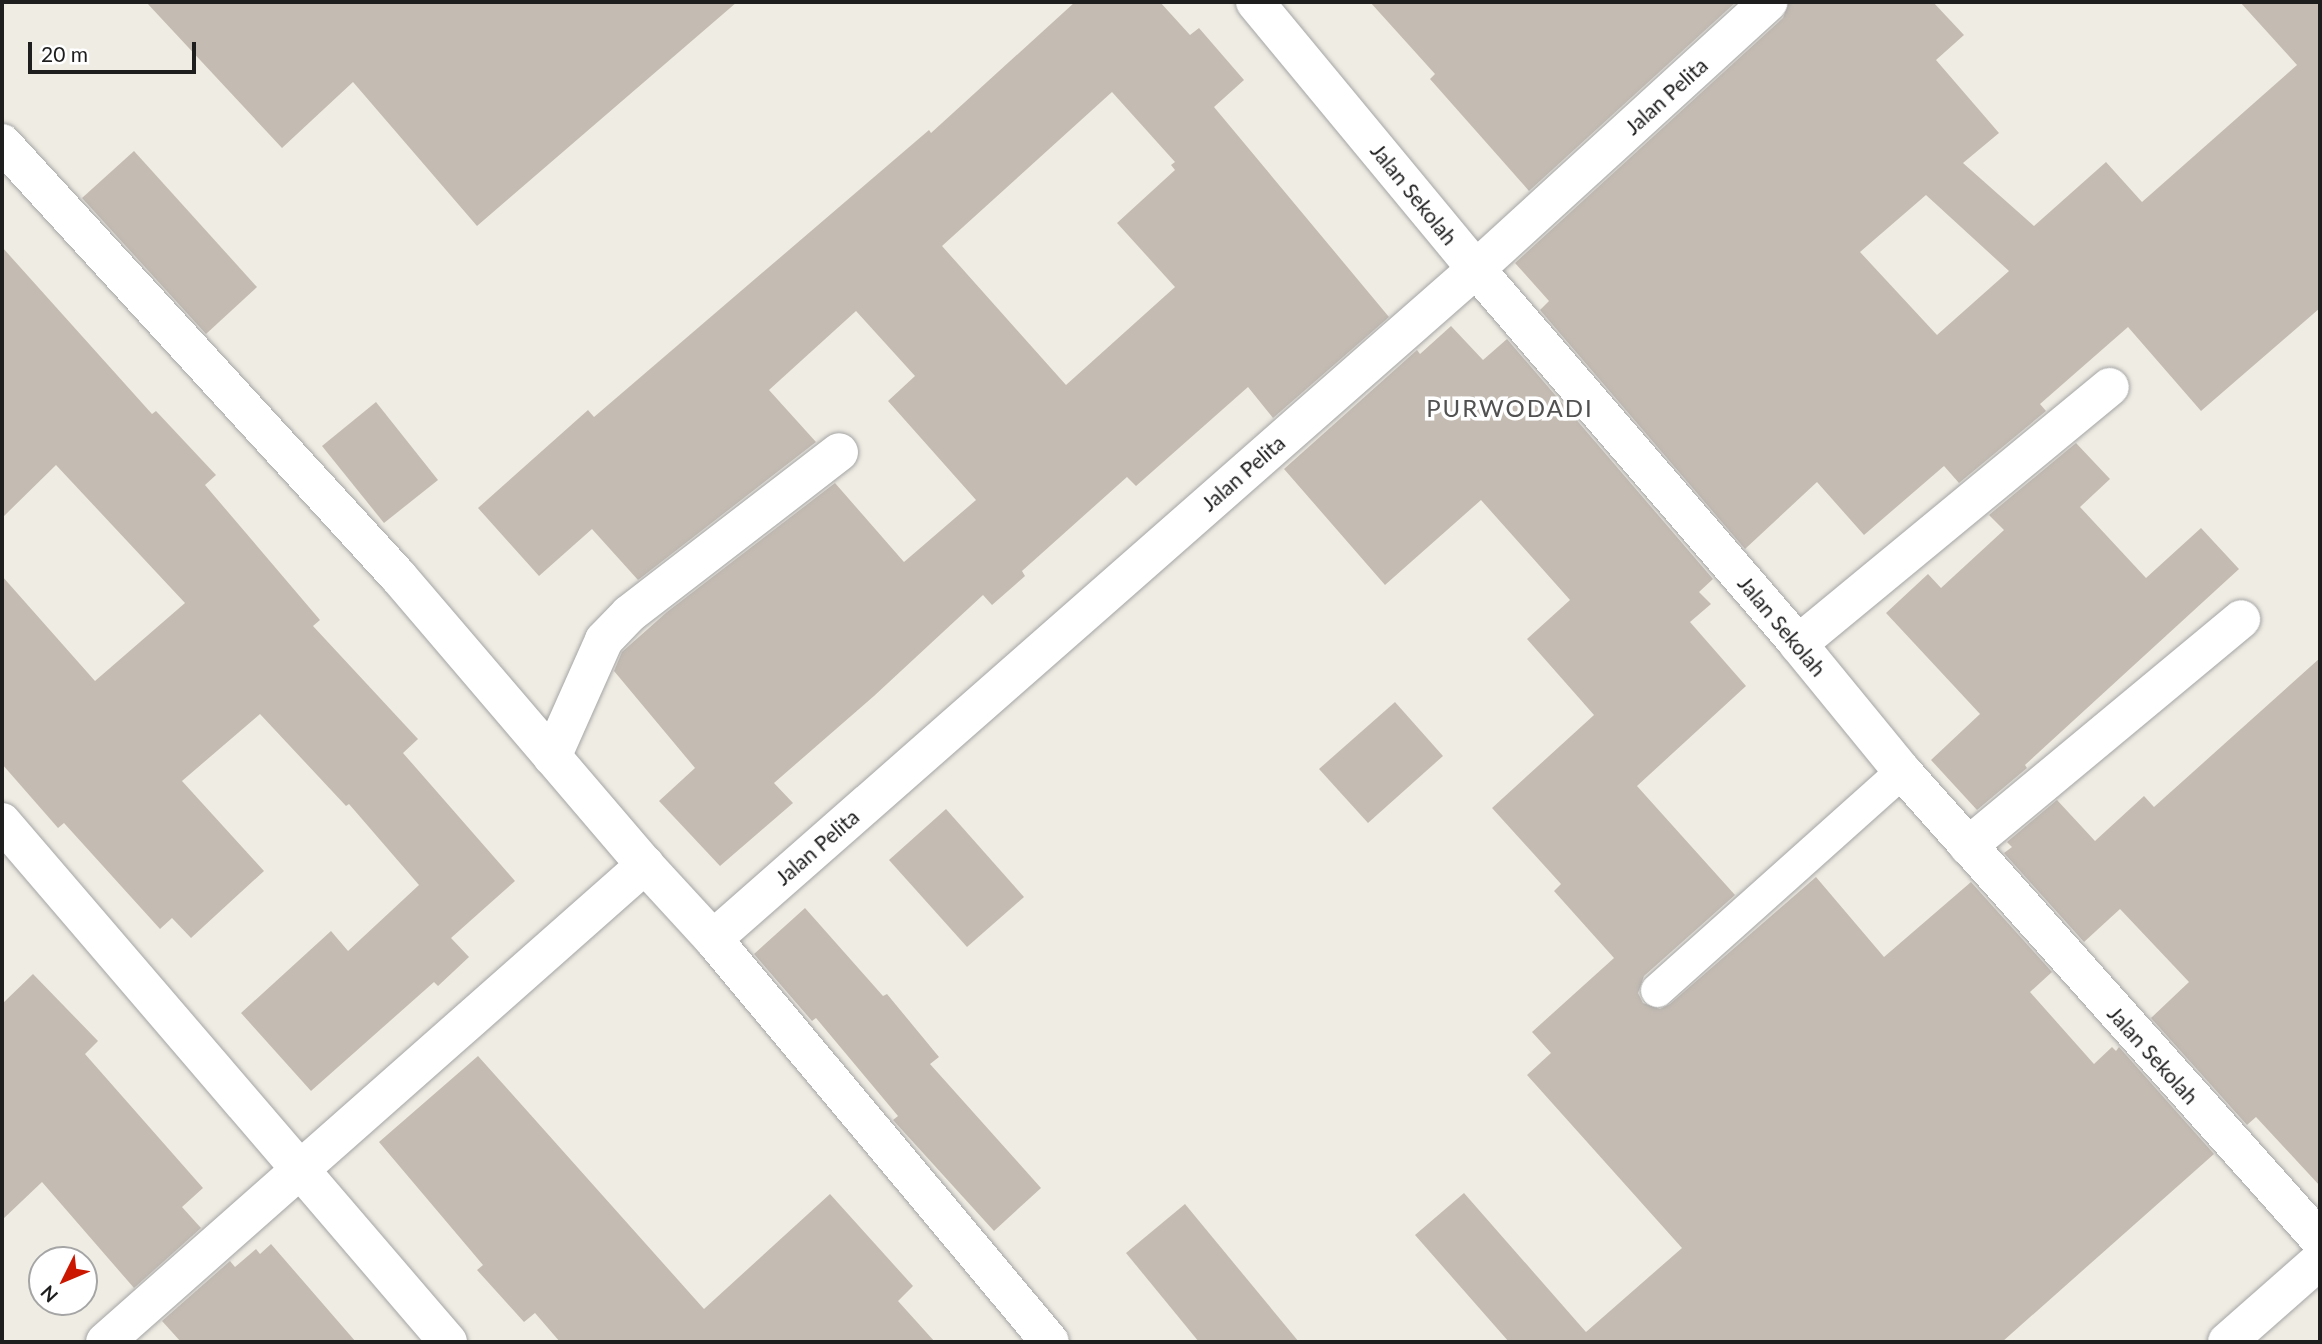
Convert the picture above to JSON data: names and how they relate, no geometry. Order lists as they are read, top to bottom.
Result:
{
  "streets": {
    "street": ["Jalan Pelita", "Jalan Sekolah"]
  },
  "crossings": [
    ["Jalan Pelita", "Jalan Sekolah"]
  ],
  "districts": ["PURWODADI"],
  "scale_bar": "20 m",
  "north": "bottom left"
}
